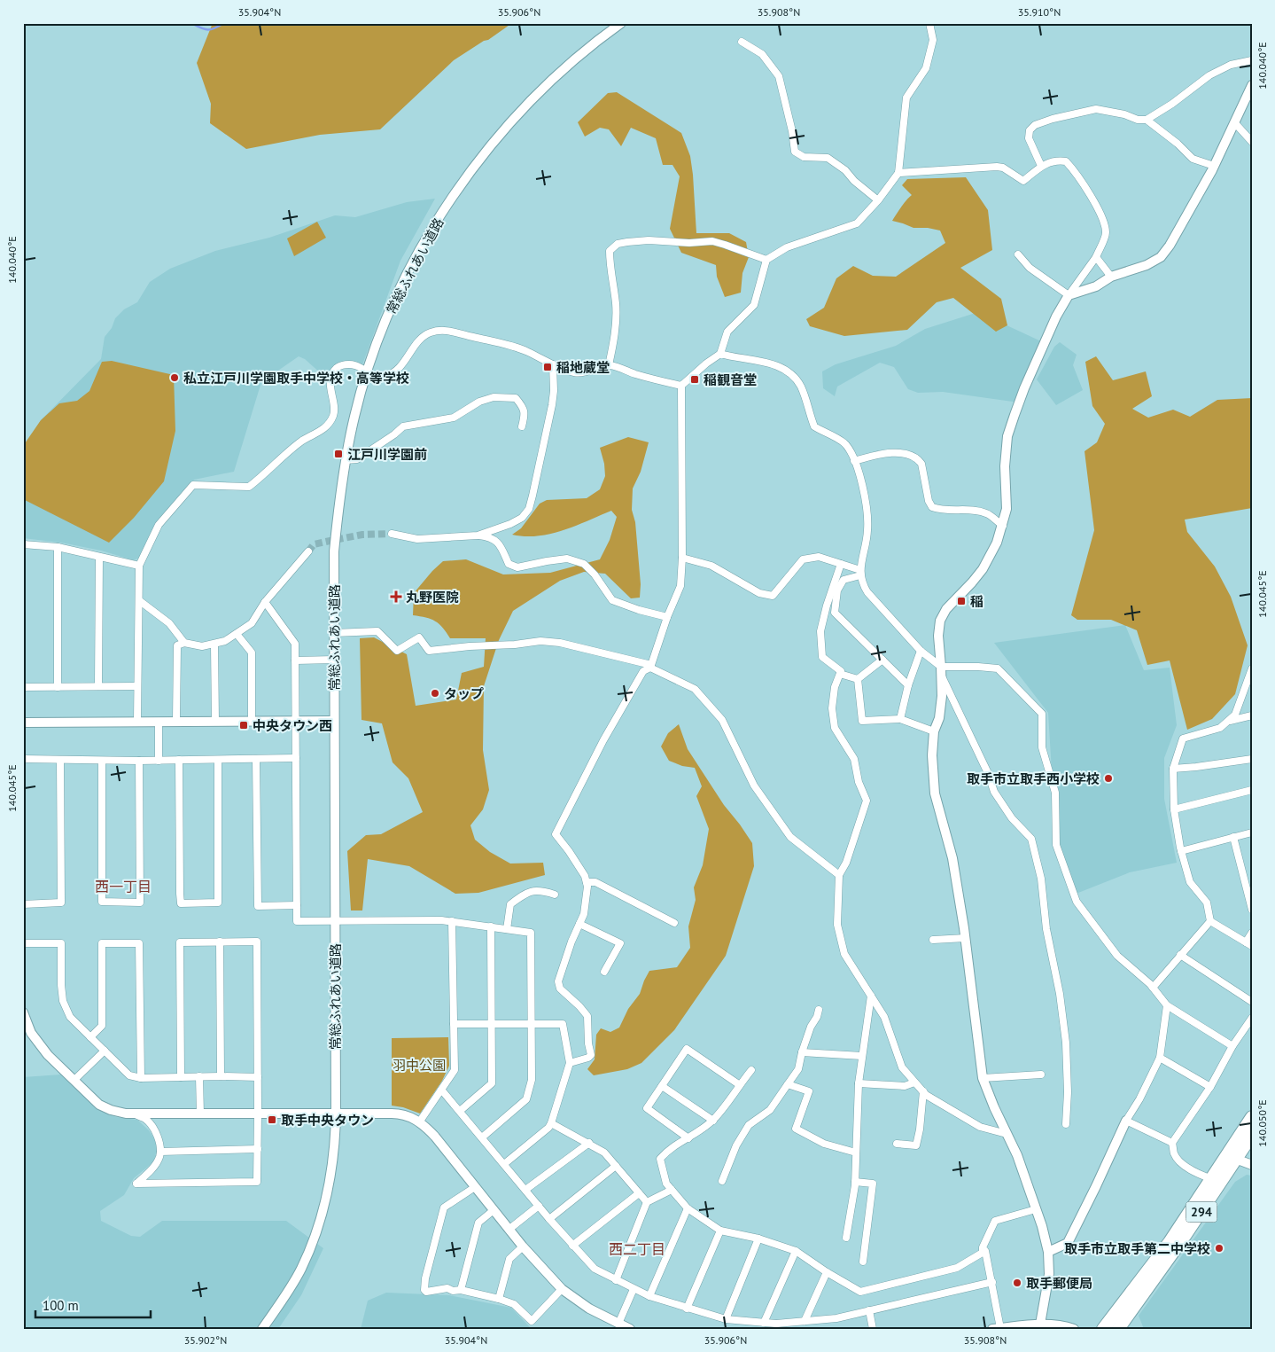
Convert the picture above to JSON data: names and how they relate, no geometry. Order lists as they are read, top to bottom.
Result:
{
  "streets": {
    "highway": ["294"],
    "street": ["常総ふれあい道路"]
  },
  "districts": ["西一丁目", "西二丁目"],
  "parks": ["羽中公園"],
  "places": {
    "transit": [
      "稲地蔵堂",
      "稲観音堂",
      "江戸川学園前",
      "稲",
      "中央タウン西",
      "取手中央タウン"
    ],
    "other": [
      "私立江戸川学園取手中学校・高等学校",
      "タップ",
      "取手市立取手西小学校",
      "取手市立取手第二中学校",
      "取手郵便局"
    ],
    "health": ["丸野医院"]
  },
  "scale_bar": "100 m",
  "coordinates": [
    "35.904°N",
    "35.906°N",
    "35.908°N",
    "35.910°N",
    "140.040°E",
    "140.045°E",
    "140.050°E",
    "35.902°N"
  ]
}
